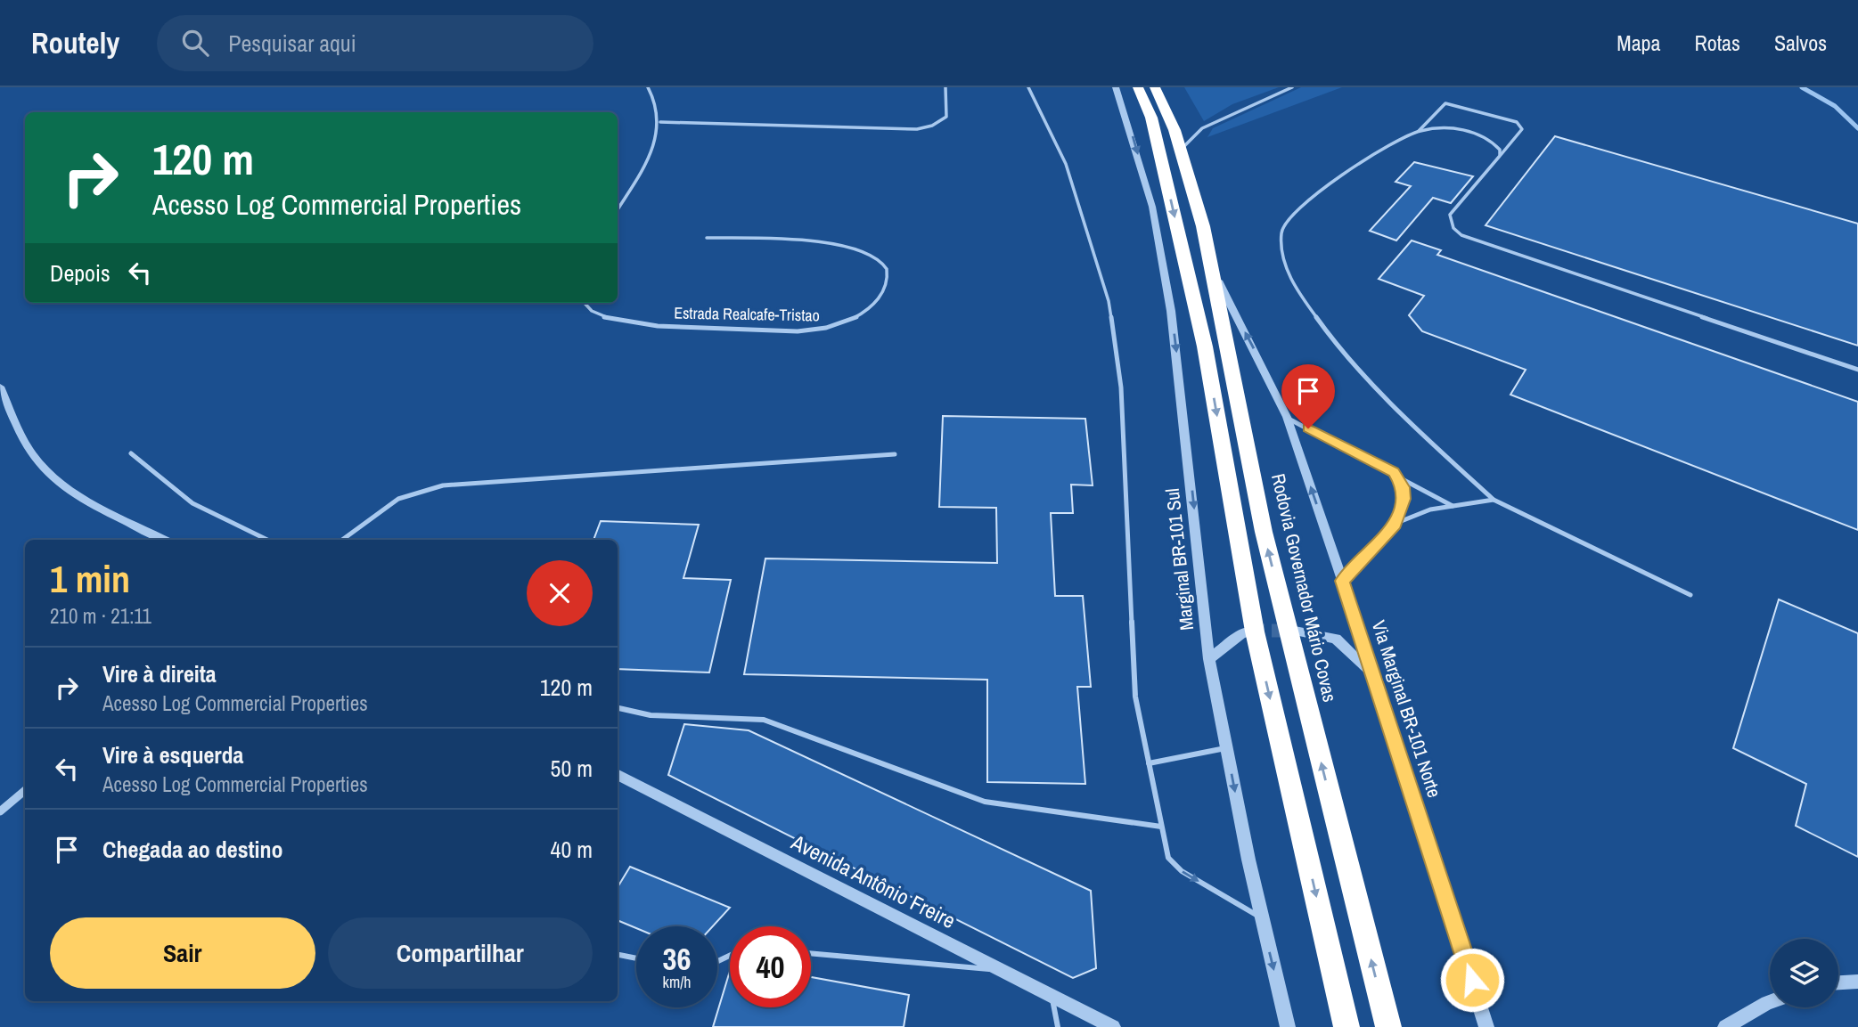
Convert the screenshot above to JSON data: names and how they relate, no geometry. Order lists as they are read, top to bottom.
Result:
{
  "streets": {
    "highway": ["Rodovia Governador Mário Covas"],
    "street": ["Marginal BR-101 Sul", "Via Marginal BR-101 Norte", "Avenida Antônio Freire"],
    "lane": ["Estrada Realcafe-Tristao"]
  },
  "crossings": [
    ["Rodovia Governador Mário Covas", "Via Marginal BR-101 Norte"]
  ],
  "one_way": ["Marginal BR-101 Sul", "Via Marginal BR-101 Norte"],
  "page": {
    "header": "Routely",
    "search": "Pesquisar aqui",
    "nav": ["Mapa", "Rotas", "Salvos"],
    "turn": ["120 m", "Acesso Log Commercial Properties"],
    "then": "Depois",
    "heading": ["1 min", "210 m · 21:11"],
    "list": [
      {
        "name": "Vire à direita",
        "note": "Acesso Log Commercial Properties",
        "value": "120 m"
      },
      {
        "name": "Vire à esquerda",
        "note": "Acesso Log Commercial Properties",
        "value": "50 m"
      },
      {
        "name": "Chegada ao destino",
        "value": "40 m"
      }
    ],
    "buttons": ["Sair", "Compartilhar"],
    "speed": "36 km/h",
    "limit": "40"
  }
}
